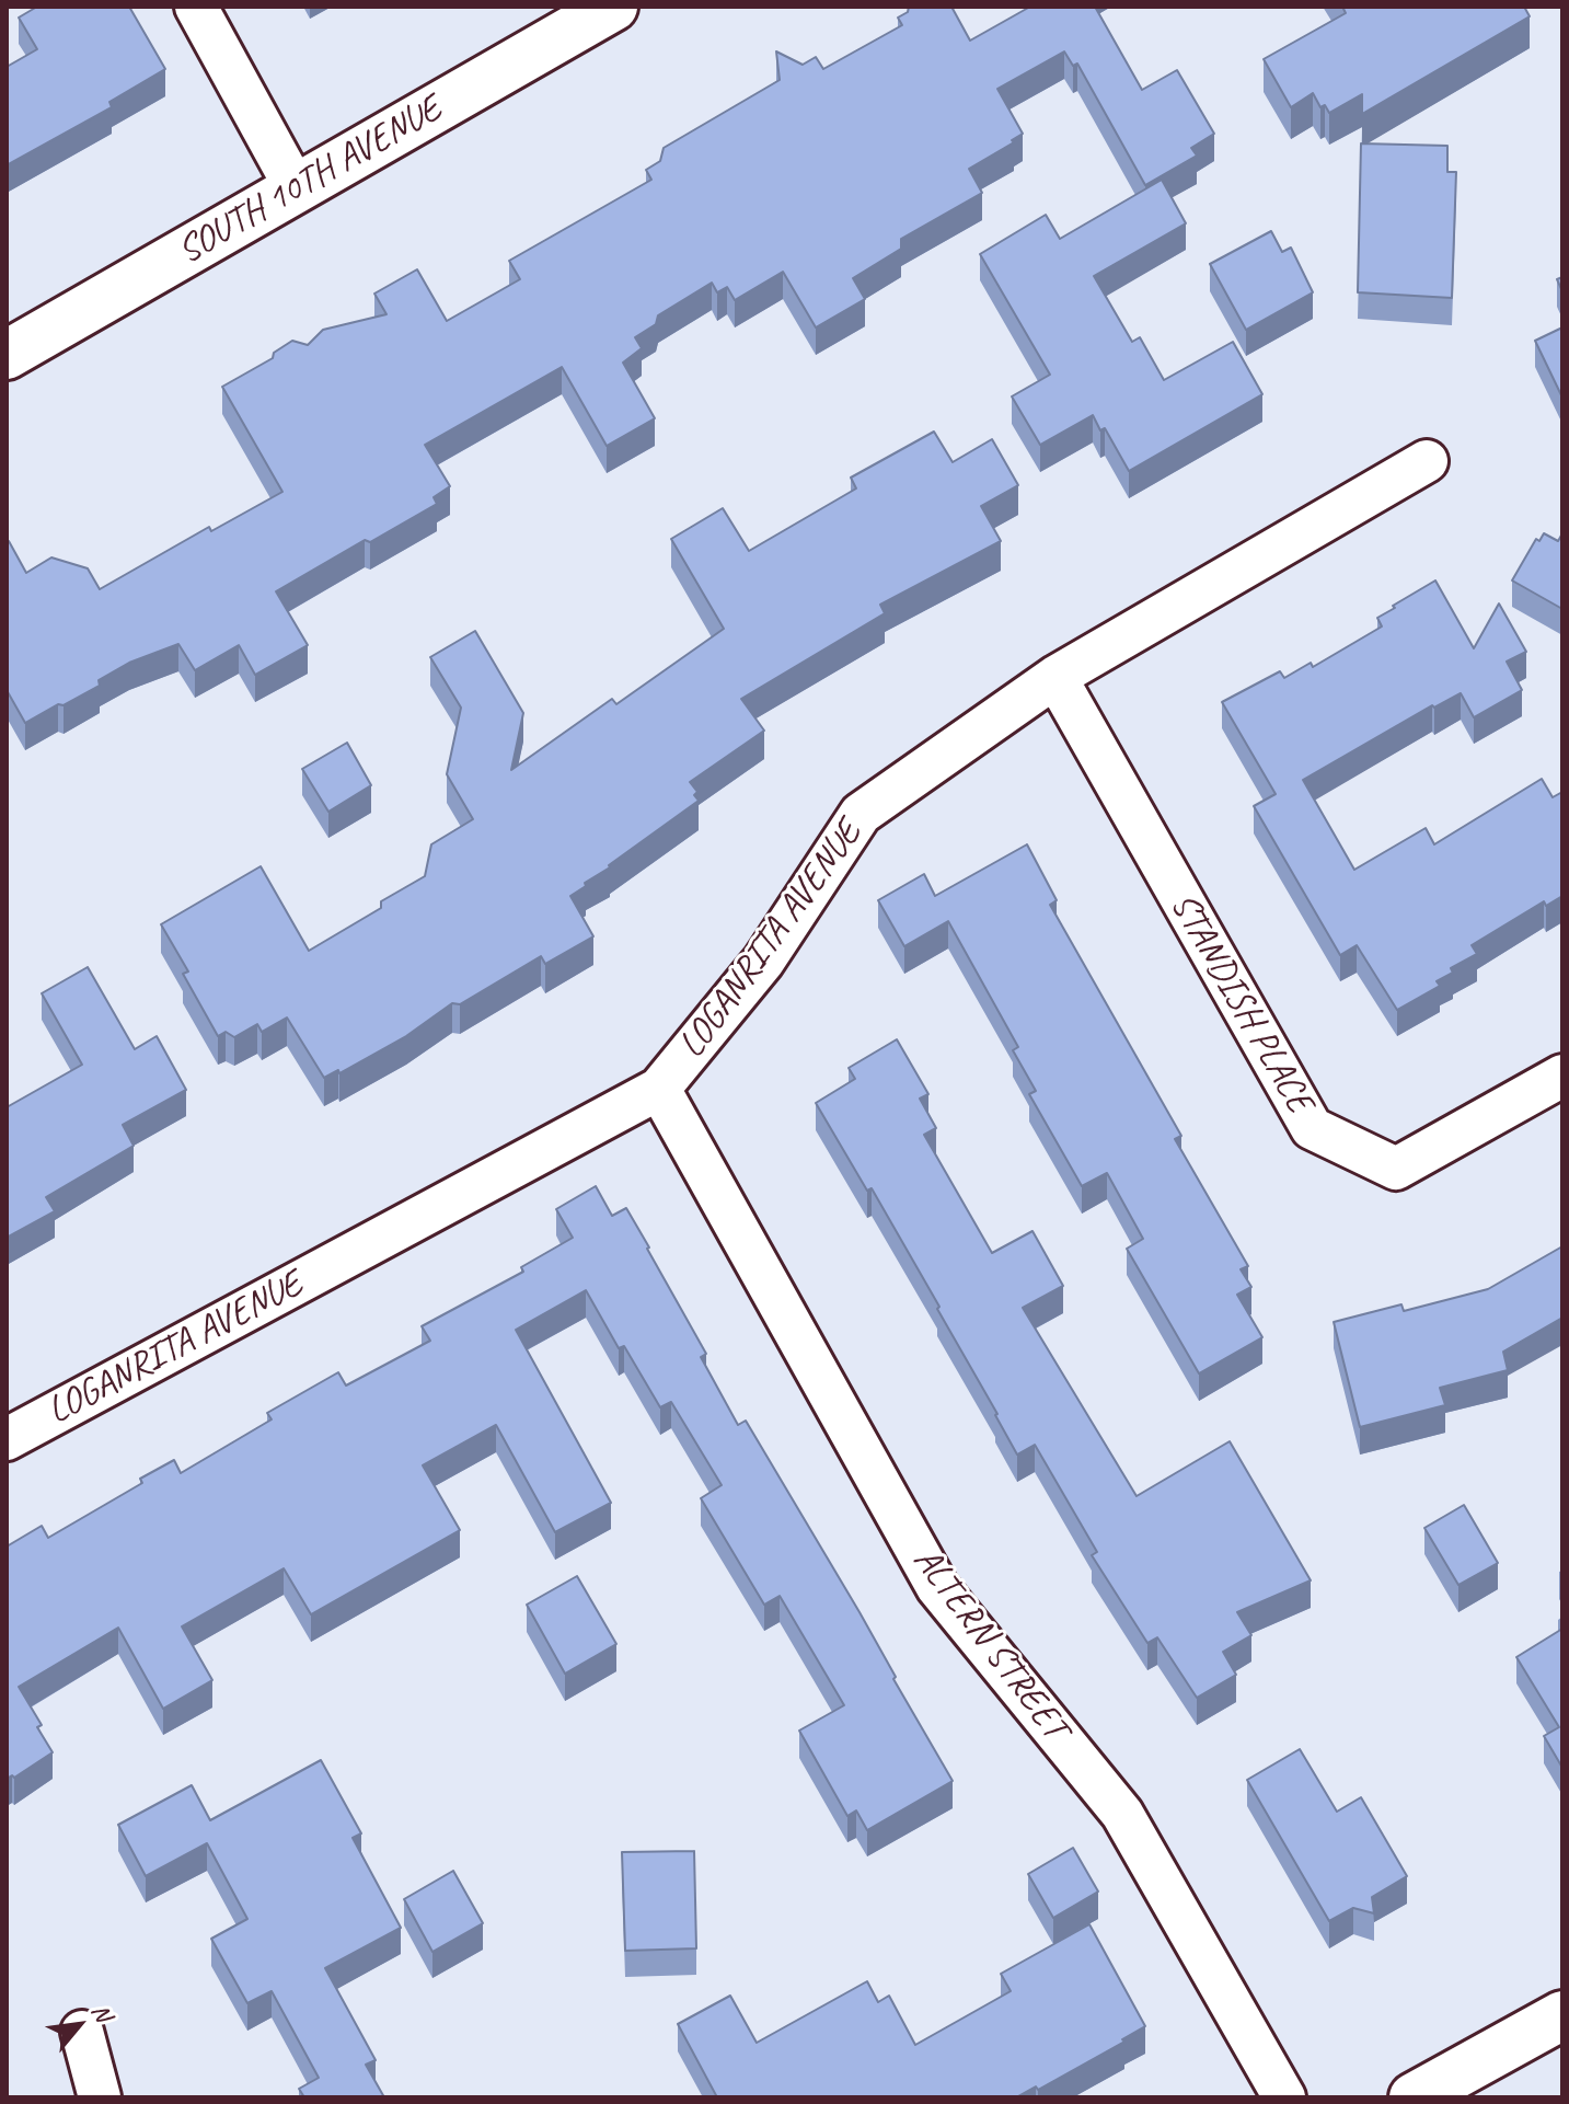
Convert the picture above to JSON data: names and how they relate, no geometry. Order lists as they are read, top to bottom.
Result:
{
  "streets": {
    "street": [
      "SOUTH 10TH AVENUE",
      "LOGANRITA AVENUE",
      "STANDISH PLACE",
      "ALTERN STREET"
    ]
  },
  "crossings": [
    ["LOGANRITA AVENUE", "STANDISH PLACE"],
    ["LOGANRITA AVENUE", "ALTERN STREET"]
  ],
  "north": "top right"
}
